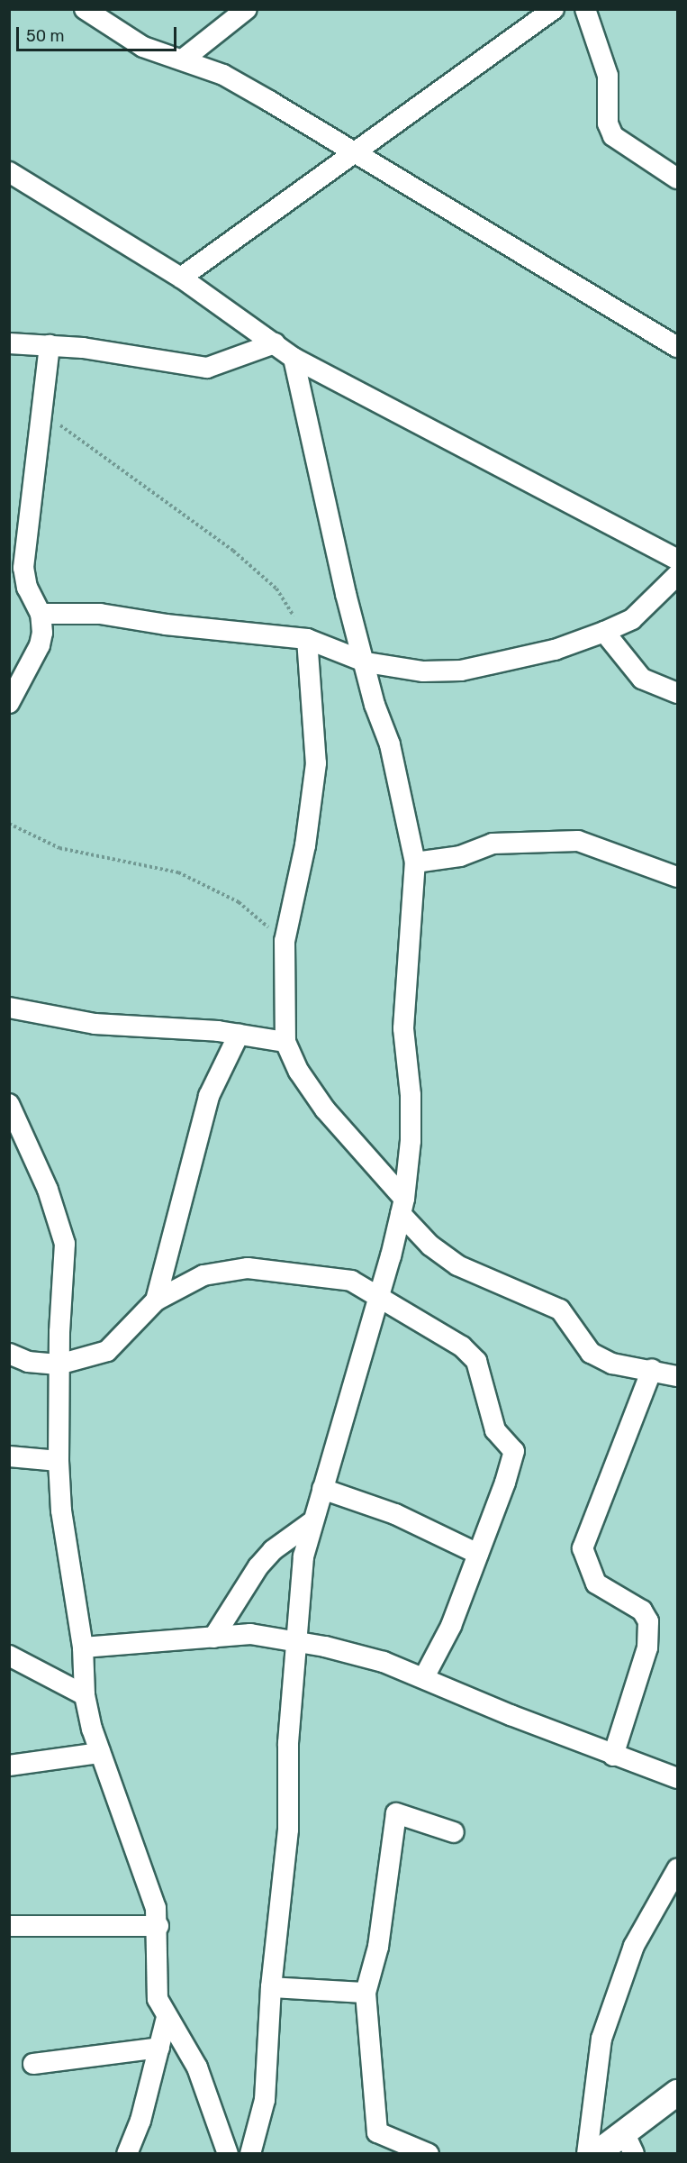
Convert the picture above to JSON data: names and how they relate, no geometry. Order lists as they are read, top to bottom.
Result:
{
  "scale_bar": "50 m"
}
